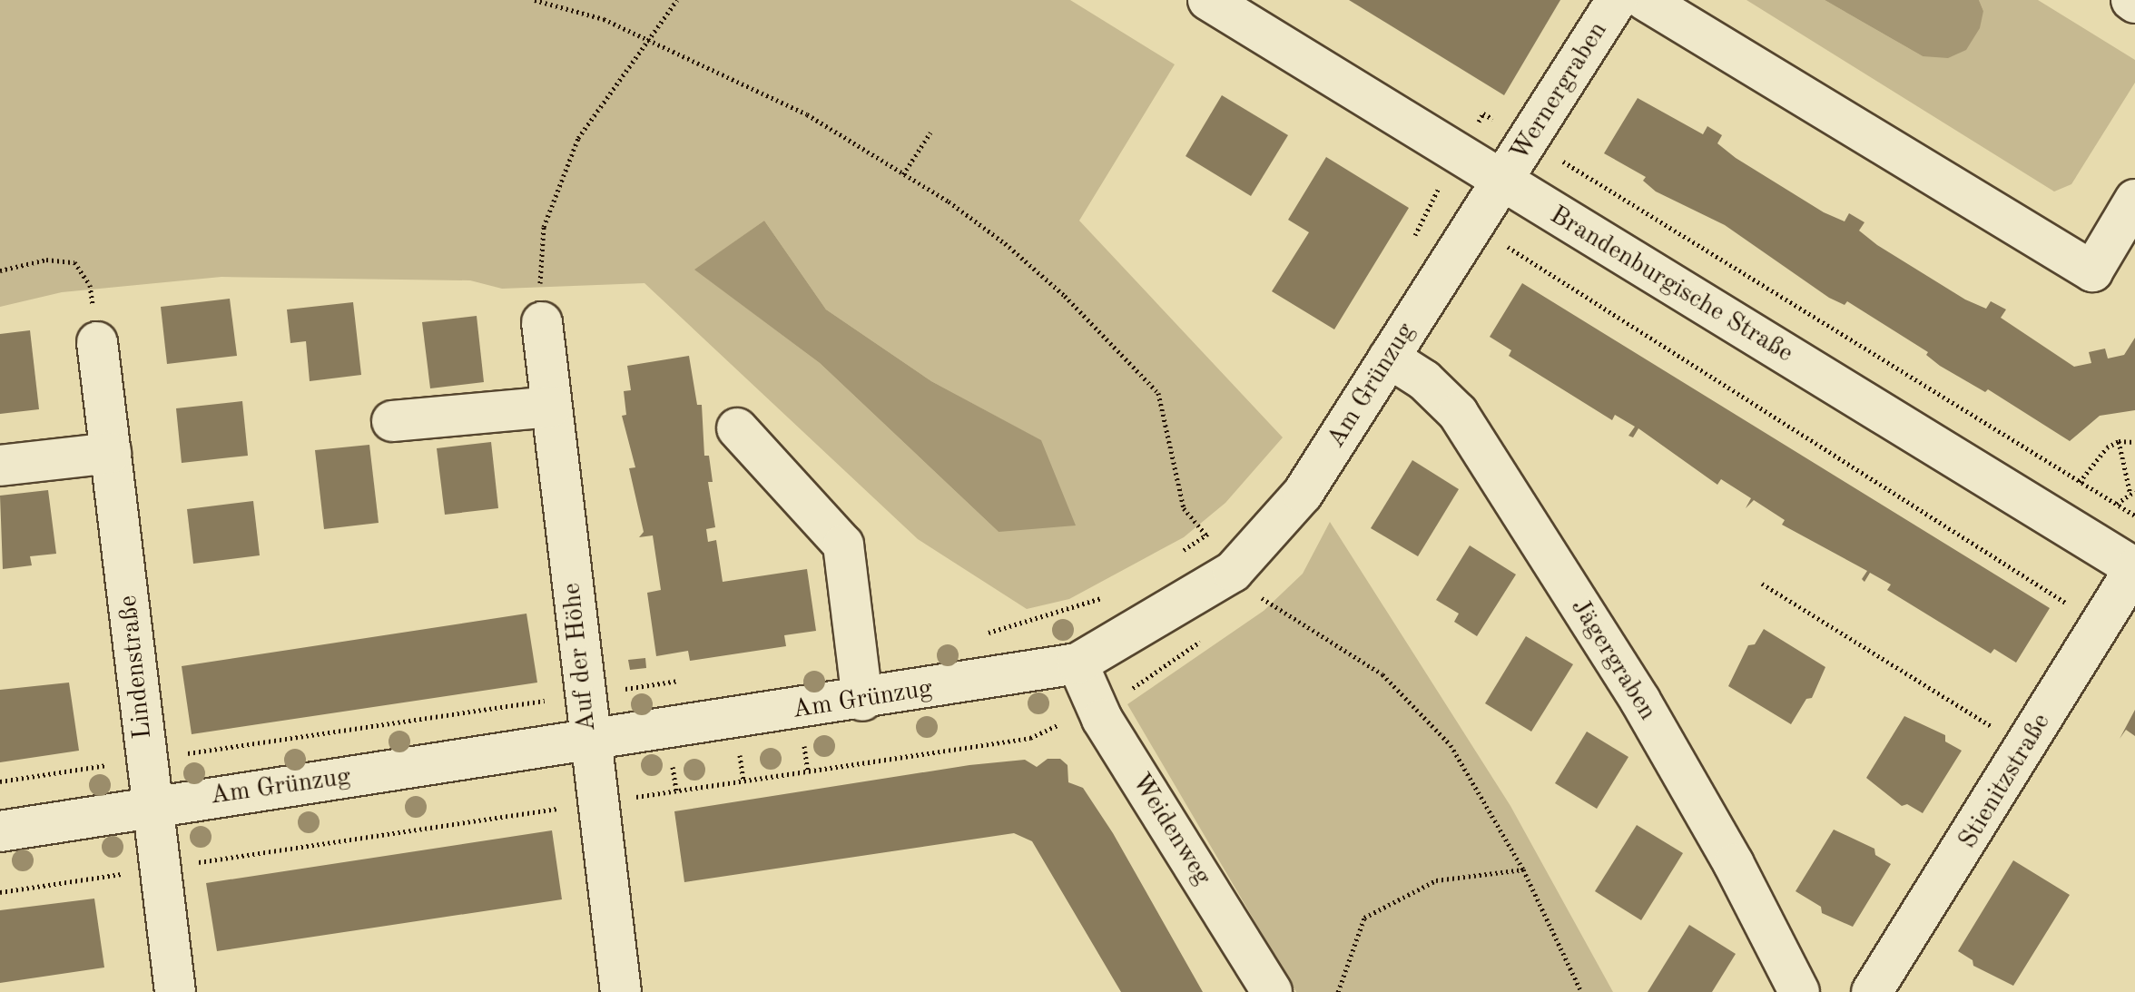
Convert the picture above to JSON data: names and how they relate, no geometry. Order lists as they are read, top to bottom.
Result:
{
  "streets": {
    "street": [
      "Wernergraben",
      "Brandenburgische Straße",
      "Am Grünzug",
      "Auf der Höhe",
      "Jägergraben",
      "Lindenstraße",
      "Stienitzstraße",
      "Weidenweg"
    ]
  },
  "crossings": [
    ["Wernergraben", "Brandenburgische Straße"],
    ["Wernergraben", "Am Grünzug"],
    ["Brandenburgische Straße", "Am Grünzug"],
    ["Brandenburgische Straße", "Stienitzstraße"],
    ["Am Grünzug", "Auf der Höhe"],
    ["Am Grünzug", "Jägergraben"],
    ["Am Grünzug", "Lindenstraße"],
    ["Am Grünzug", "Weidenweg"]
  ]
}
